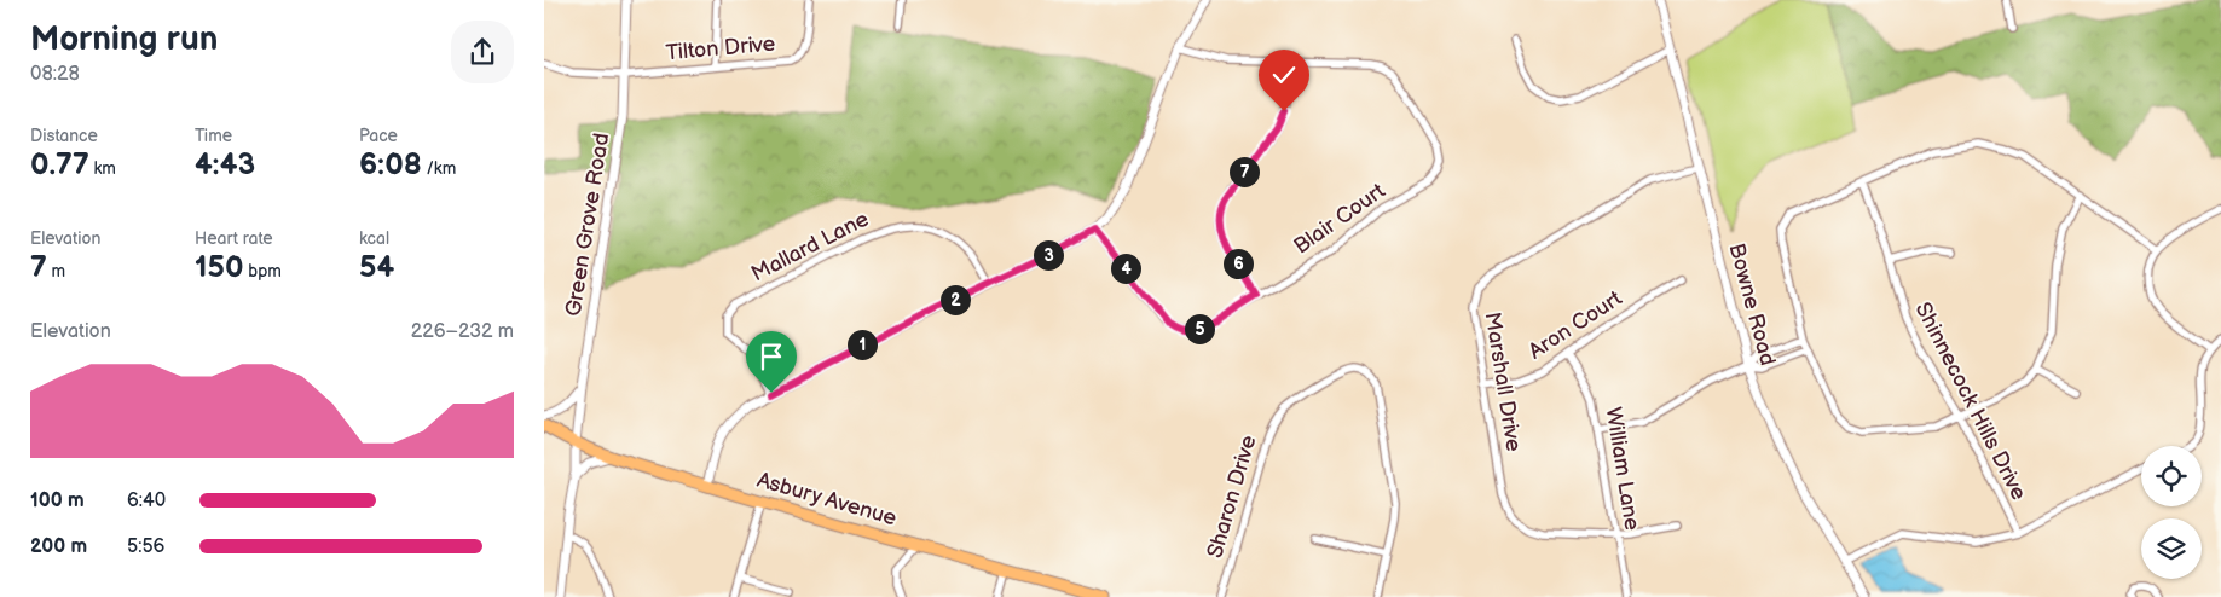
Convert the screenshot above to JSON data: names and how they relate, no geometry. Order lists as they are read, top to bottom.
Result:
{
  "streets": {
    "main road": ["Asbury Avenue"],
    "street": [
      "Tilton Drive",
      "Blair Court",
      "Green Grove Road",
      "Mallard Lane",
      "Bowne Road",
      "Aron Court",
      "Marshall Drive",
      "Shinnecock Hills Drive",
      "William Lane",
      "Sharon Drive"
    ]
  },
  "crossings": [
    ["Tilton Drive", "Green Grove Road"],
    ["Green Grove Road", "Asbury Avenue"],
    ["Bowne Road", "Marshall Drive"],
    ["Aron Court", "Marshall Drive"],
    ["Aron Court", "William Lane"],
    ["Marshall Drive", "William Lane"]
  ],
  "page": {
    "heading": ["Morning run", "08:28"],
    "stats": [
      ["Distance", "0.77 km"],
      ["Time", "4:43"],
      ["Pace", "6:08 /km"],
      ["Elevation", "7 m"],
      ["Heart rate", "150 bpm"],
      ["kcal", "54"]
    ],
    "pins": [
      "7",
      "3",
      "6",
      "4",
      "2",
      "5",
      "1"
    ],
    "chart": ["Elevation", "226–232 m"],
    "list": [
      {
        "name": "100 m",
        "note": "6:40"
      },
      {
        "name": "200 m",
        "note": "5:56"
      }
    ]
  }
}
